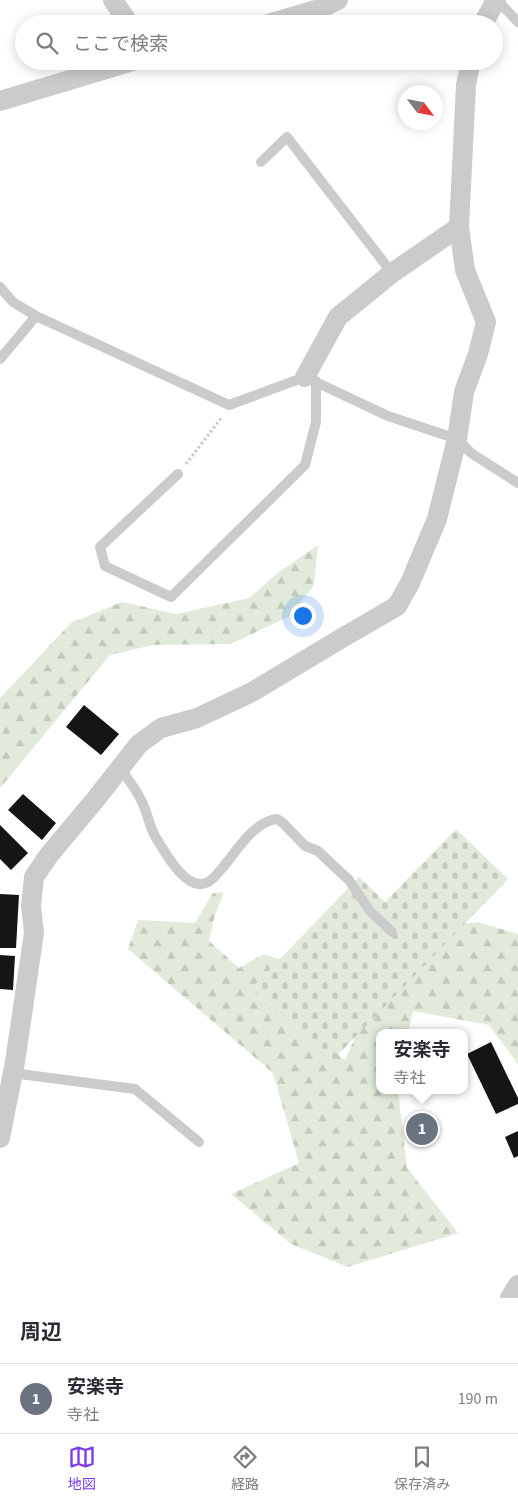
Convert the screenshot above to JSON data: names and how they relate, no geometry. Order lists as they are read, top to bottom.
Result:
{
  "north": "bottom right",
  "page": {
    "search": "ここで検索",
    "popup": ["安楽寺", "寺社"],
    "pins": "1",
    "heading": "周辺",
    "list": [
      {
        "mark": "1",
        "name": "安楽寺",
        "note": "寺社",
        "value": "190 m"
      }
    ],
    "nav": ["地図", "経路", "保存済み"]
  }
}
